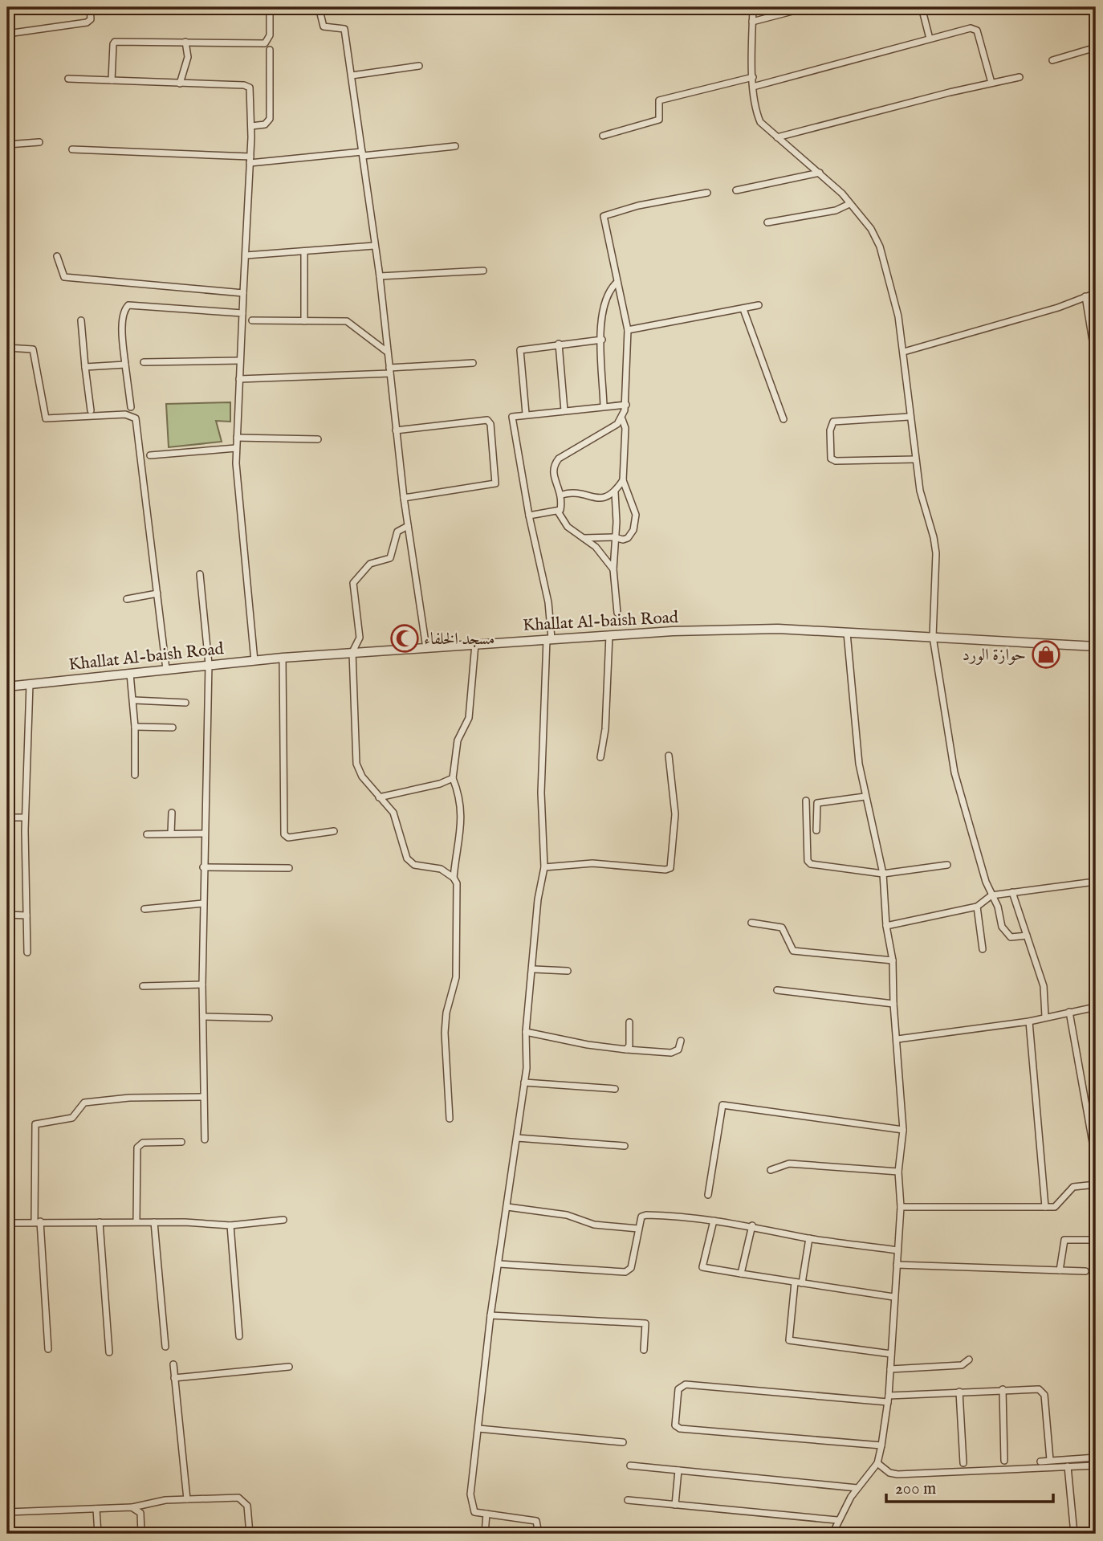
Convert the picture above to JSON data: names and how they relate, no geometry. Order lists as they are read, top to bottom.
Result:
{
  "streets": {
    "street": ["Khallat Al-baish Road"]
  },
  "places": {
    "mosque": ["مسجد الخلفاء"],
    "shop": ["حوازة الورد"]
  },
  "scale_bar": "200 m"
}
